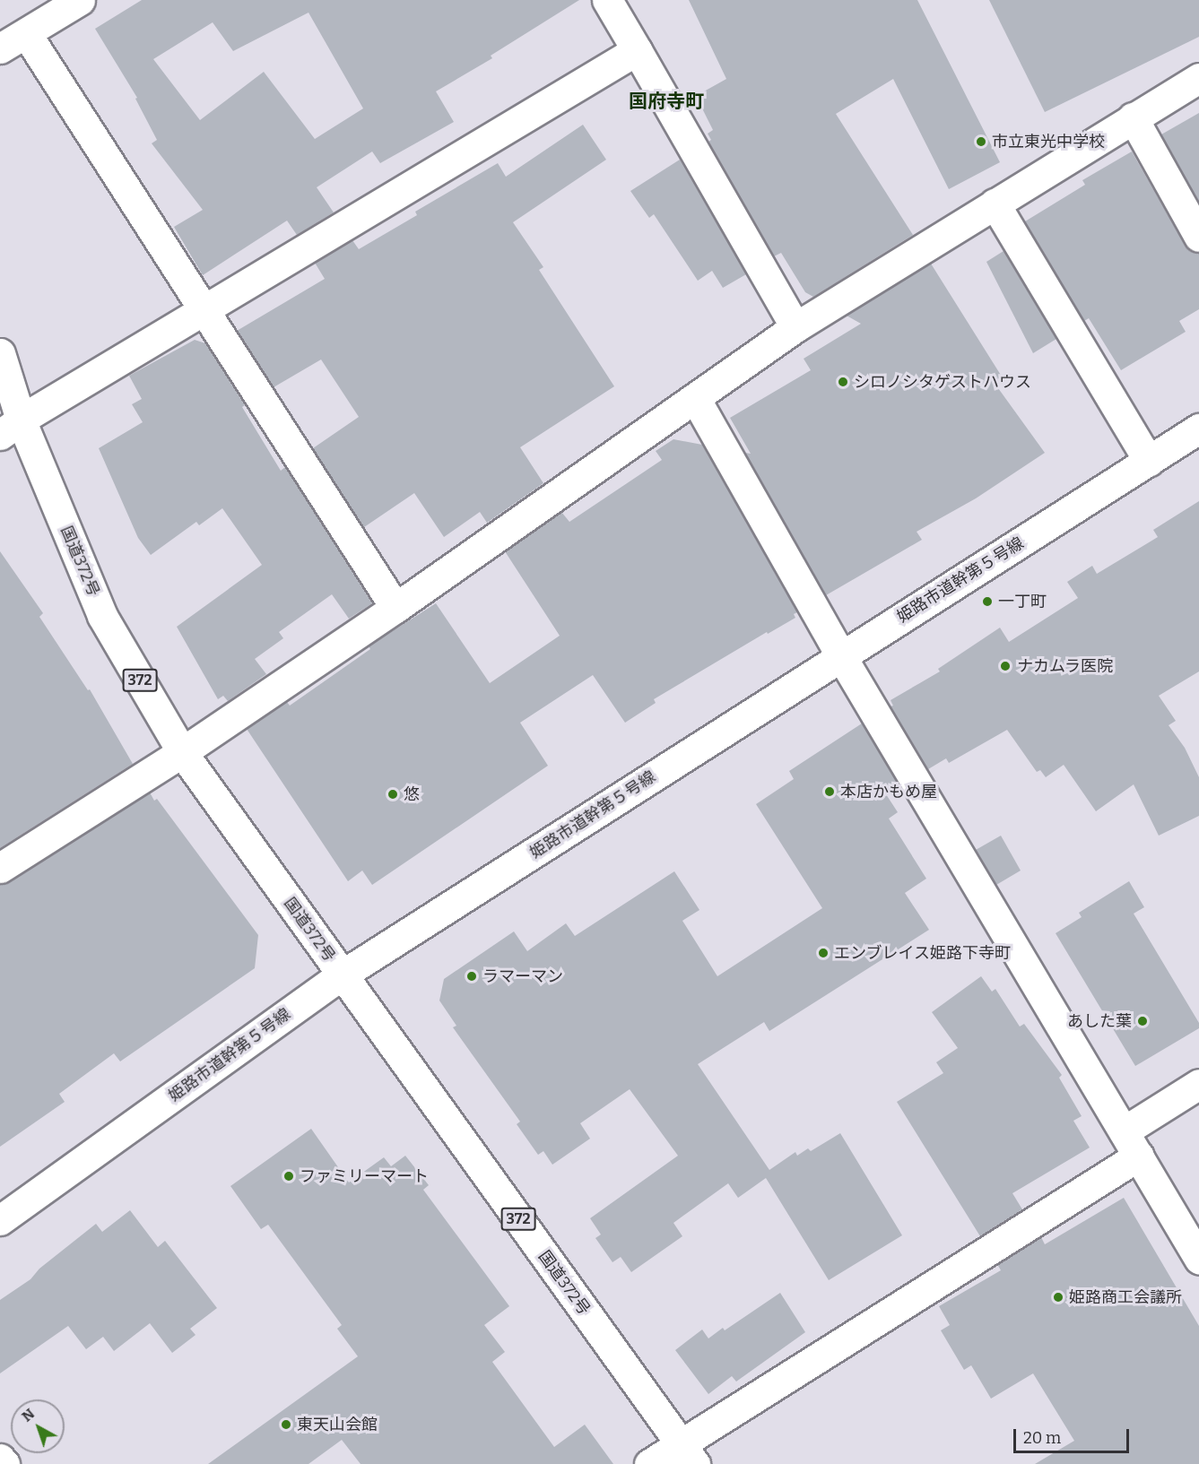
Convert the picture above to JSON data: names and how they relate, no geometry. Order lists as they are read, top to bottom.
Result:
{
  "streets": {
    "main road": ["国道372号", "姫路市道幹第５号線", "372"]
  },
  "crossings": [
    ["国道372号", "姫路市道幹第５号線"]
  ],
  "districts": ["国府寺町"],
  "places": [
    "市立東光中学校",
    "シロノシタゲストハウス",
    "一丁町",
    "ナカムラ医院",
    "本店かもめ屋",
    "悠",
    "エンブレイス姫路下寺町",
    "ラマーマン",
    "あした葉",
    "ファミリーマート",
    "姫路商工会議所",
    "東天山会館"
  ],
  "scale_bar": "20 m",
  "north": "top left"
}
